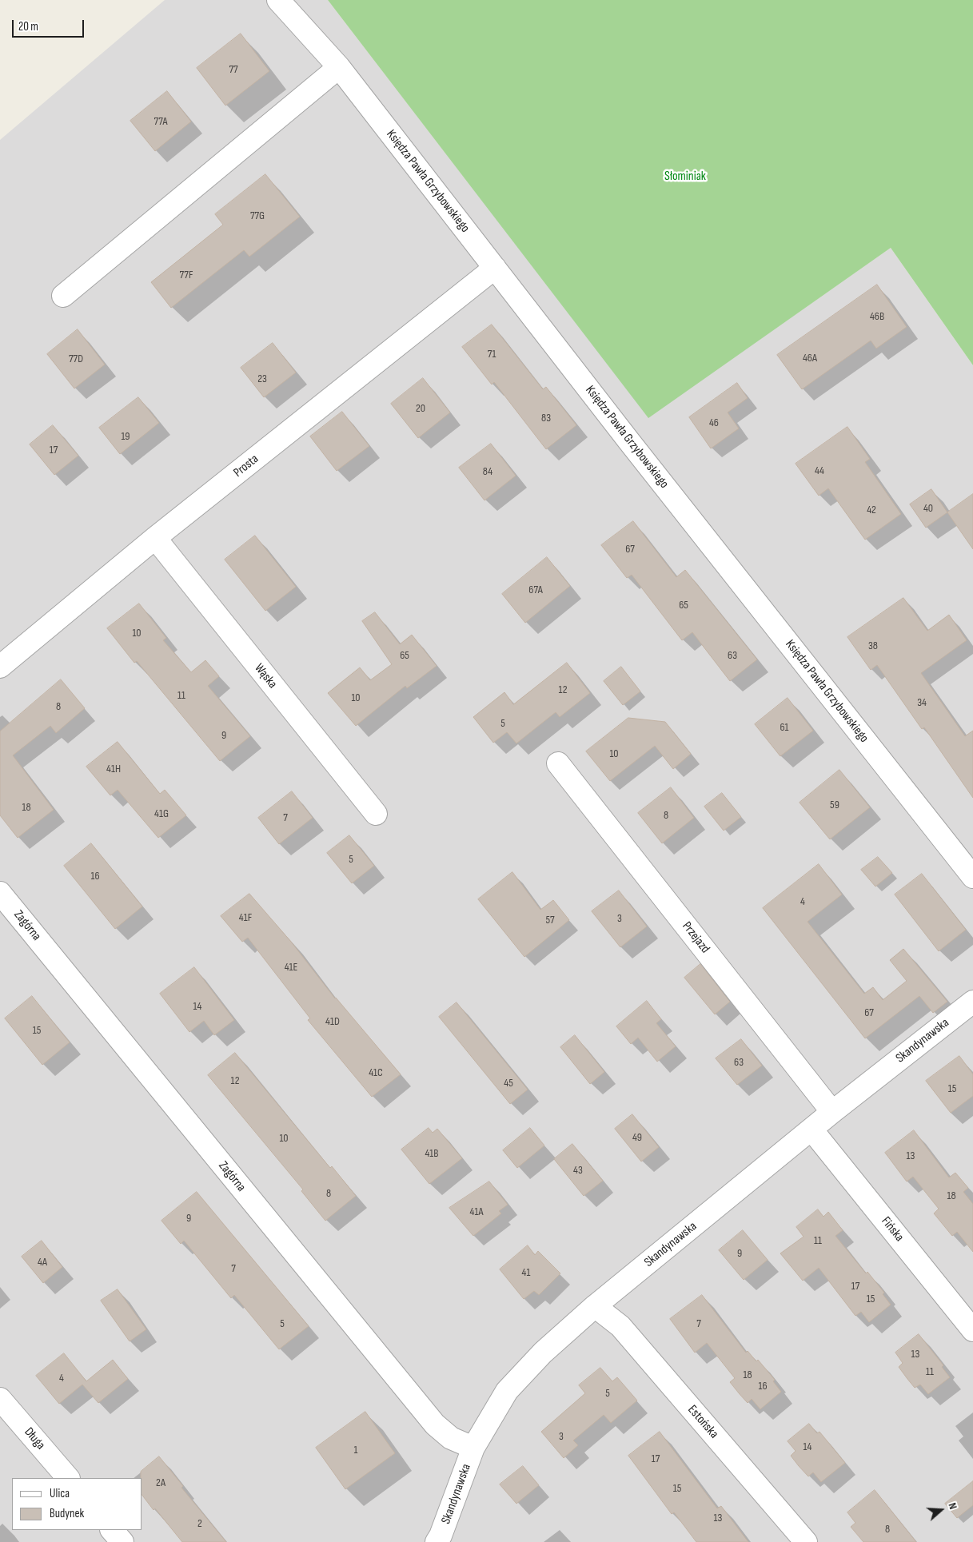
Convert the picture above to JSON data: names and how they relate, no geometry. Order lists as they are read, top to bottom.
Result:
{
  "streets": {
    "street": [
      "Księdza Pawła Grzybowskiego",
      "Prosta",
      "Wąska",
      "Zagórna",
      "Przejazd",
      "Skandynawska",
      "Fińska",
      "Estońska",
      "Długa"
    ]
  },
  "crossings": [
    ["Księdza Pawła Grzybowskiego", "Prosta"],
    ["Prosta", "Wąska"],
    ["Zagórna", "Skandynawska"],
    ["Przejazd", "Skandynawska"],
    ["Skandynawska", "Fińska"],
    ["Skandynawska", "Estońska"]
  ],
  "parks": ["Słominiak"],
  "house_numbers": [
    "77",
    "77A",
    "77G",
    "77F",
    "46B",
    "71",
    "46A",
    "77D",
    "23",
    "20",
    "83",
    "46",
    "19",
    "17",
    "44",
    "84",
    "40",
    "42",
    "67",
    "67A",
    "65",
    "10",
    "38",
    "65",
    "63",
    "12",
    "11",
    "10",
    "34",
    "8",
    "5",
    "61",
    "9",
    "10",
    "41H",
    "59",
    "18",
    "41G",
    "8",
    "7",
    "5",
    "16",
    "4",
    "41F",
    "3",
    "57",
    "41E",
    "14",
    "67",
    "41D",
    "15",
    "63",
    "41C",
    "12",
    "45",
    "15",
    "49",
    "10",
    "41B",
    "13",
    "43",
    "8",
    "18",
    "41A",
    "9",
    "11",
    "9",
    "4A",
    "7",
    "41",
    "17",
    "15",
    "5",
    "7",
    "13",
    "11",
    "18",
    "4",
    "16",
    "5",
    "3",
    "14",
    "1",
    "17",
    "2A",
    "15",
    "13",
    "2",
    "8"
  ],
  "legend": ["Ulica", "Budynek"],
  "scale_bar": "20 m",
  "north": "right"
}
